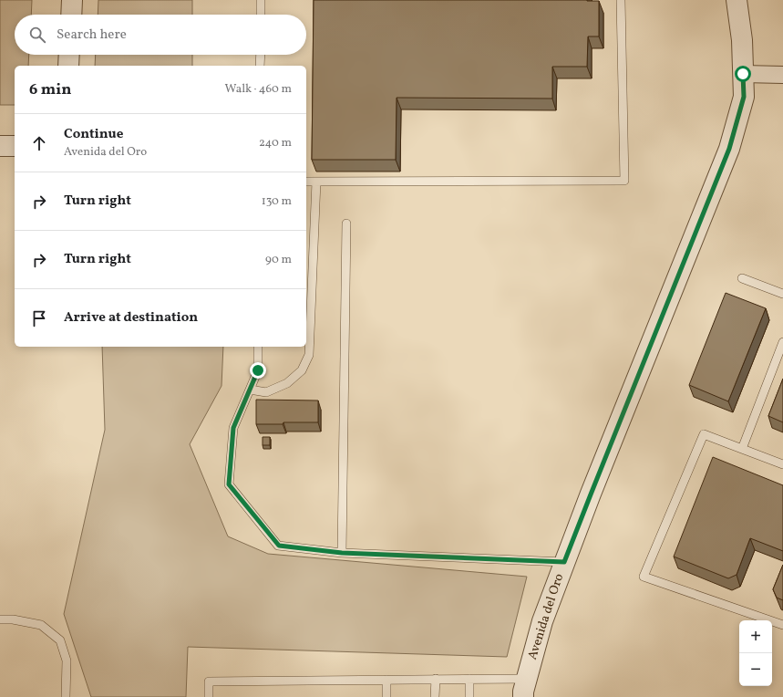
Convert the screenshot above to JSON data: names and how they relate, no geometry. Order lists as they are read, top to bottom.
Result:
{
  "streets": {
    "street": ["Avenida del Oro"]
  },
  "page": {
    "search": "Search here",
    "heading": ["6 min", "Walk · 460 m"],
    "list": [
      ["Continue", "Avenida del Oro", "240 m"],
      ["Turn right", "130 m"],
      ["Turn right", "90 m"],
      "Arrive at destination"
    ],
    "map_buttons": ["+", "−"]
  }
}
